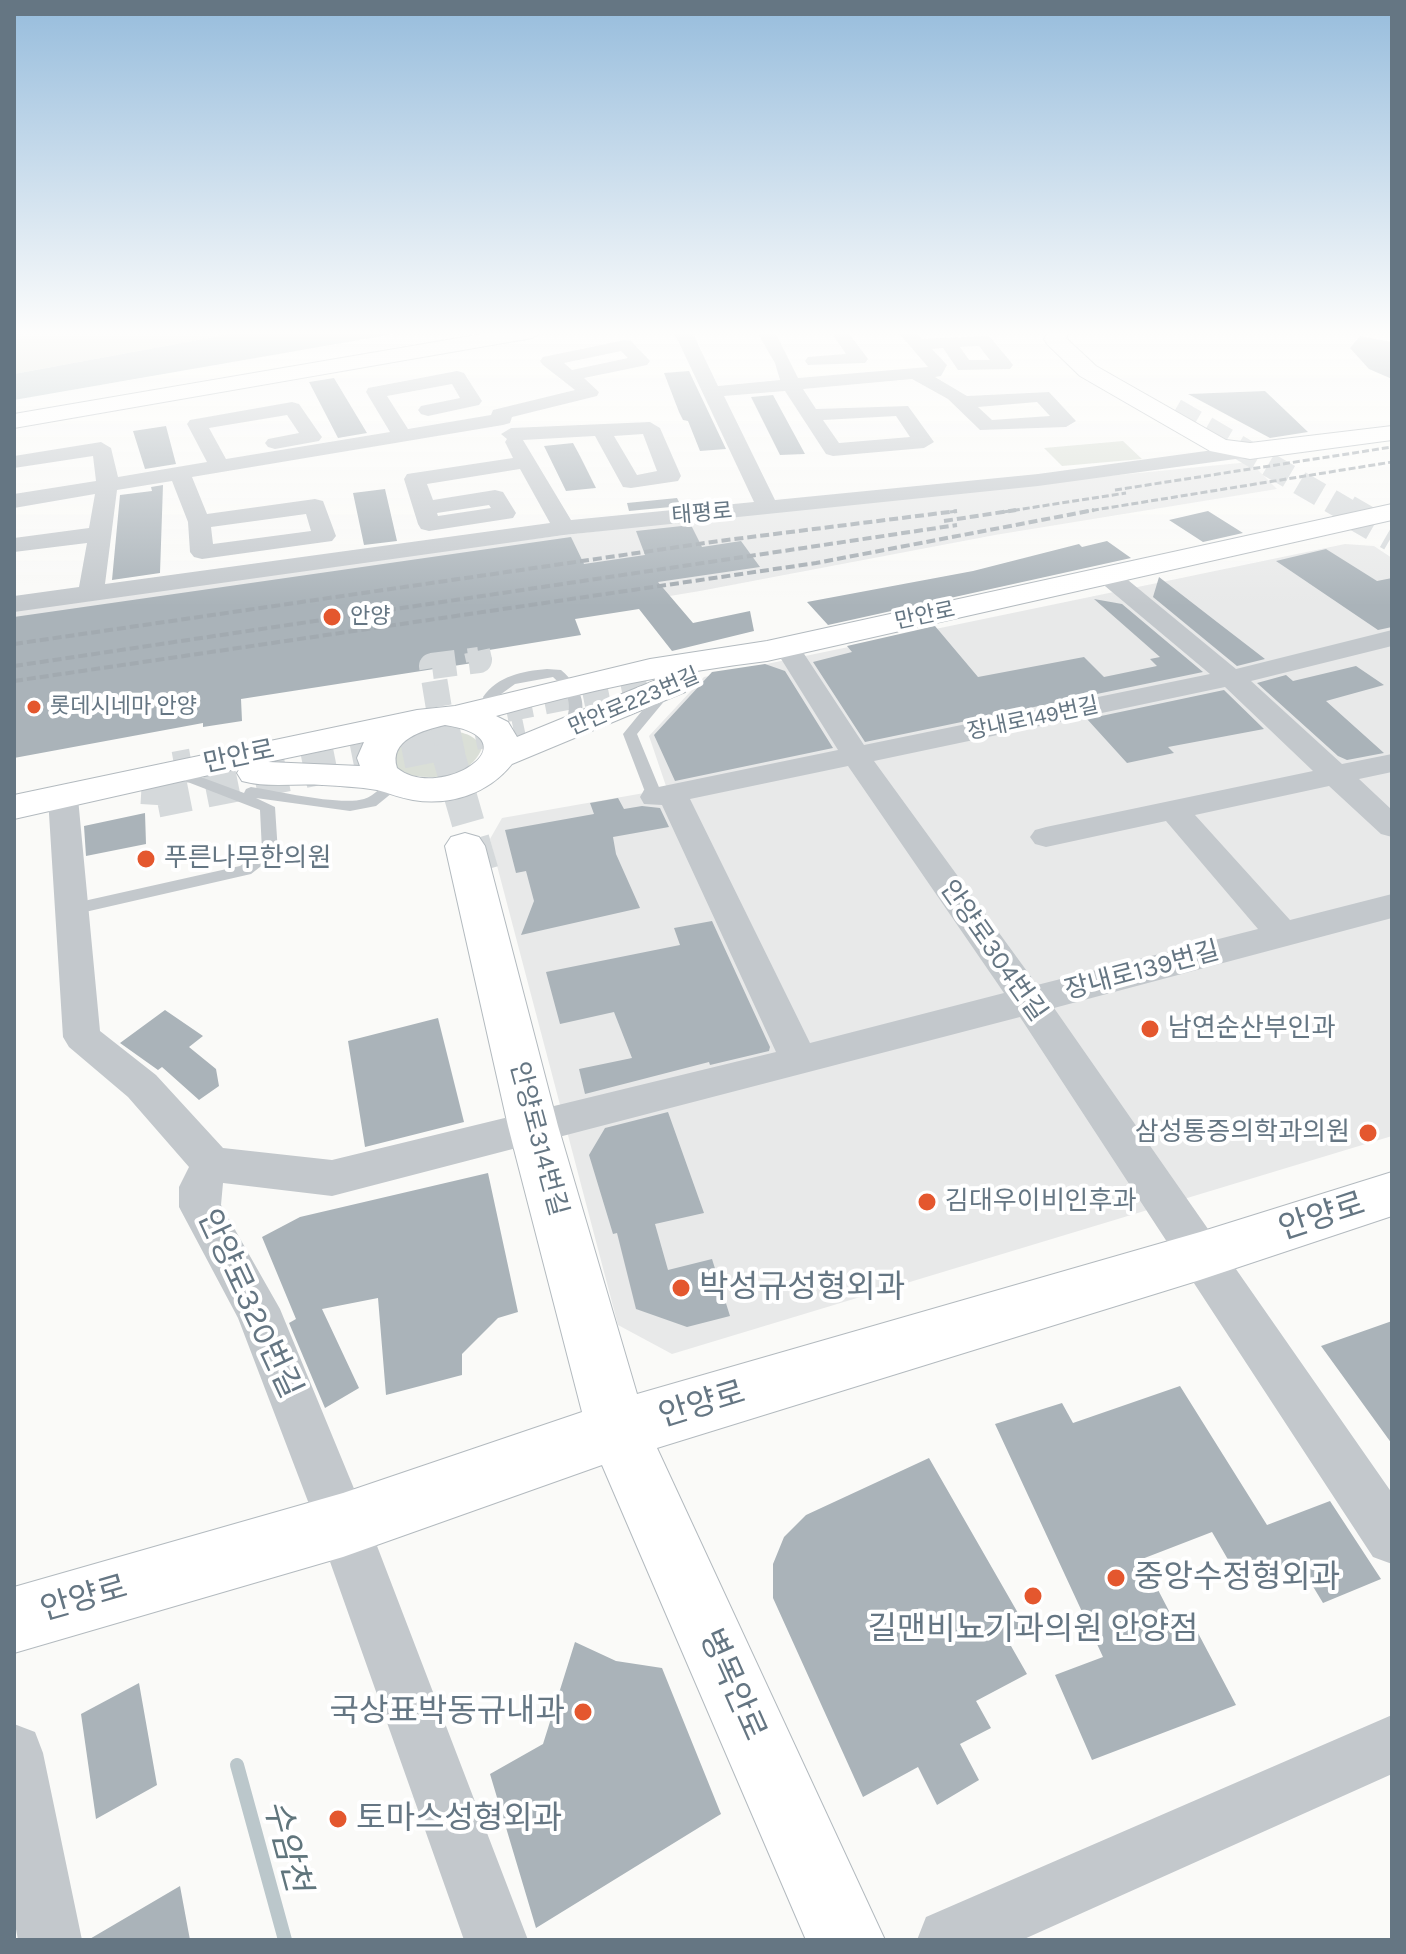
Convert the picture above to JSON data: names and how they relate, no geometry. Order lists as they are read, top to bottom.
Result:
{
  "streets": {
    "street": [
      "태평로",
      "만안로",
      "만안로223번길",
      "장내로149번길",
      "안양로304번길",
      "장내로139번길",
      "안양로314번길",
      "안양로",
      "안양로320번길",
      "병목안로"
    ]
  },
  "crossings": [
    ["만안로", "만안로223번길"],
    ["만안로", "안양로304번길"],
    ["만안로223번길", "안양로304번길"],
    ["장내로149번길", "안양로304번길"],
    ["안양로304번길", "장내로139번길"],
    ["안양로304번길", "안양로"],
    ["장내로139번길", "안양로314번길"],
    ["장내로139번길", "안양로320번길"],
    ["안양로314번길", "안양로"],
    ["안양로314번길", "병목안로"],
    ["안양로", "안양로320번길"],
    ["안양로", "병목안로"]
  ],
  "water": ["수암천"],
  "places": [
    "안양",
    "롯데시네마 안양",
    "푸른나무한의원",
    "남연순산부인과",
    "삼성통증의학과의원",
    "김대우이비인후과",
    "박성규성형외과",
    "중앙수정형외과",
    "길맨비뇨기과의원 안양점",
    "국상표박동규내과",
    "토마스성형외과"
  ]
}
